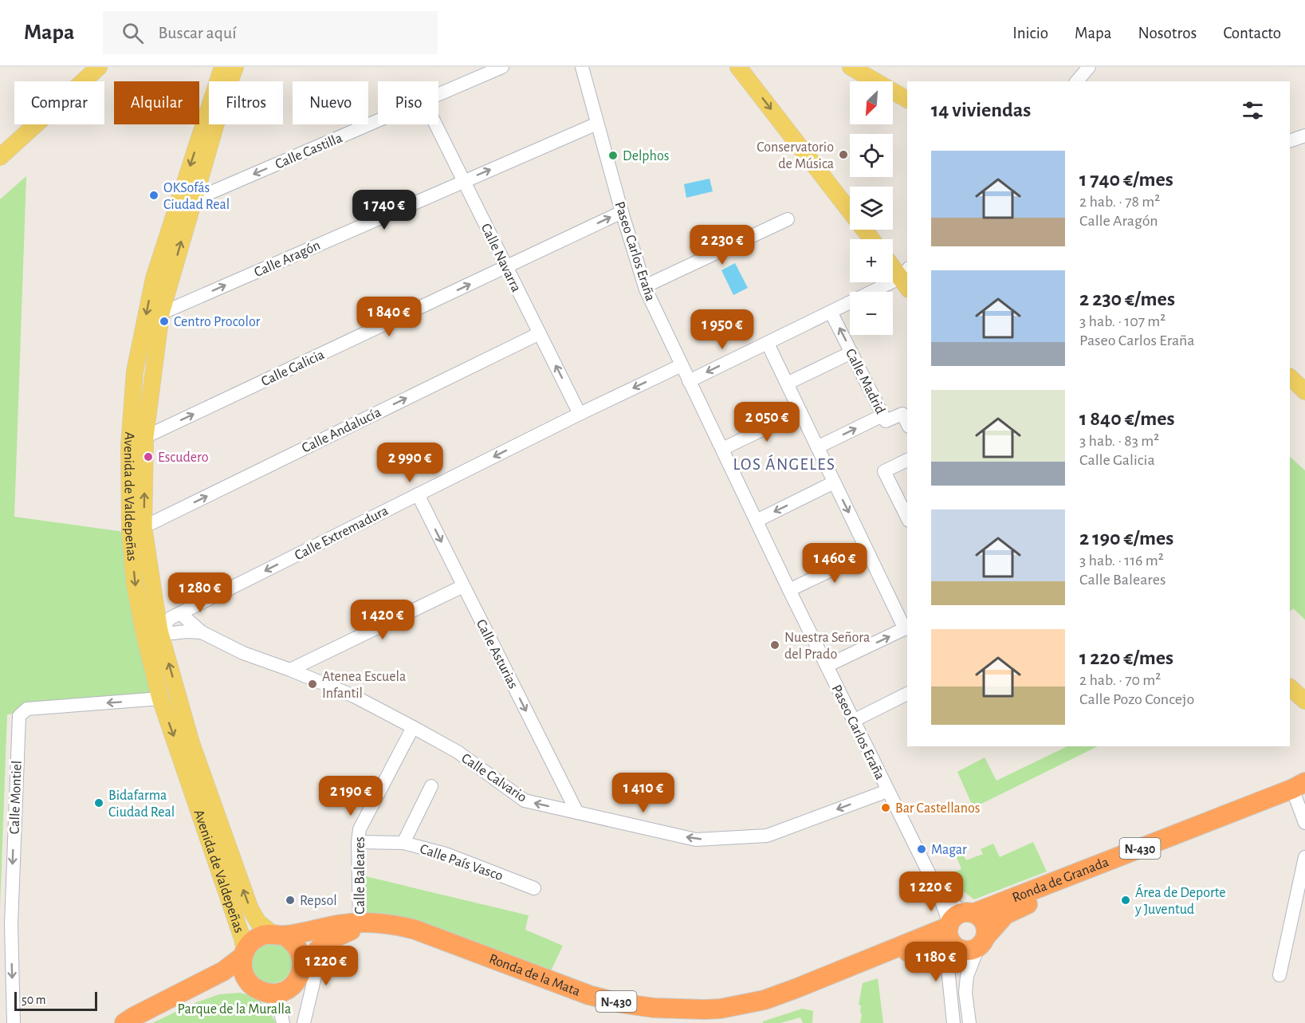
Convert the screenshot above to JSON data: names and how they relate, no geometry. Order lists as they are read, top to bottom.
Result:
{
  "streets": {
    "highway": ["N-430", "Ronda de Granada", "Ronda de la Mata"],
    "main road": ["Avenida de Valdepeñas"],
    "street": [
      "Calle Castilla",
      "Paseo Carlos Eraña",
      "Calle Navarra",
      "Calle Aragón",
      "Calle Galicia",
      "Calle Madrid",
      "Calle Andalucía",
      "Calle Extremadura",
      "Calle Asturias",
      "Calle Calvario",
      "Calle Montiel",
      "Calle País Vasco",
      "Calle Baleares"
    ]
  },
  "crossings": [
    ["Calle Castilla", "Avenida de Valdepeñas"],
    ["Paseo Carlos Eraña", "Calle Aragón"],
    ["Paseo Carlos Eraña", "Calle Galicia"],
    ["Paseo Carlos Eraña", "Calle Extremadura"],
    ["Paseo Carlos Eraña", "Calle Calvario"],
    ["Paseo Carlos Eraña", "N-430"],
    ["Paseo Carlos Eraña", "Ronda de Granada"],
    ["Paseo Carlos Eraña", "Ronda de la Mata"],
    ["Calle Navarra", "Calle Aragón"],
    ["Calle Navarra", "Calle Galicia"],
    ["Calle Navarra", "Calle Andalucía"],
    ["Calle Navarra", "Calle Extremadura"],
    ["Calle Aragón", "Avenida de Valdepeñas"],
    ["Calle Galicia", "Avenida de Valdepeñas"],
    ["Calle Andalucía", "Avenida de Valdepeñas"],
    ["Avenida de Valdepeñas", "Calle Extremadura"],
    ["Avenida de Valdepeñas", "Calle Calvario"],
    ["Avenida de Valdepeñas", "Calle Montiel"],
    ["Avenida de Valdepeñas", "N-430"],
    ["Avenida de Valdepeñas", "Ronda de la Mata"],
    ["Calle Extremadura", "Calle Asturias"],
    ["Calle Extremadura", "Calle Calvario"],
    ["Calle Asturias", "Calle Calvario"],
    ["Calle Calvario", "Calle Baleares"],
    ["N-430", "Ronda de Granada"],
    ["N-430", "Ronda de la Mata"],
    ["Calle País Vasco", "Calle Baleares"],
    ["Calle Baleares", "Ronda de la Mata"],
    ["Ronda de Granada", "Ronda de la Mata"]
  ],
  "one_way": [
    "Calle Castilla",
    "Calle Aragón",
    "Calle Galicia",
    "Calle Andalucía",
    "Calle Asturias",
    "Calle Calvario"
  ],
  "districts": ["LOS ÁNGELES"],
  "parks": ["Parque de la Muralla"],
  "places": [
    "Conservatorio de Música",
    "Delphos",
    "OKSofás Ciudad Real",
    "Centro Procolor",
    "Escudero",
    "Nuestra Señora del Prado",
    "Atenea Escuela Infantil",
    "Bidafarma Ciudad Real",
    "Bar Castellanos",
    "Magar",
    "Repsol",
    "Área de Deporte y Juventud"
  ],
  "scale_bar": "50 m",
  "north": "bottom left",
  "page": {
    "header": "Mapa",
    "search": "Buscar aquí",
    "nav": [
      "Inicio",
      "Mapa",
      "Nosotros",
      "Contacto"
    ],
    "map_buttons": ["+", "−"],
    "chip": [
      "Comprar",
      "Alquilar",
      "Filtros",
      "Nuevo",
      "Piso"
    ],
    "heading": "14 viviendas",
    "list": [
      {
        "name": "1 740 €/mes",
        "note": "2 hab. · 78 m² · Calle Aragón"
      },
      {
        "name": "2 230 €/mes",
        "note": "3 hab. · 107 m² · Paseo Carlos Eraña"
      },
      {
        "name": "1 840 €/mes",
        "note": "3 hab. · 83 m² · Calle Galicia"
      },
      {
        "name": "2 190 €/mes",
        "note": "3 hab. · 116 m² · Calle Baleares"
      },
      {
        "name": "1 220 €/mes",
        "note": "2 hab. · 70 m² · Calle Pozo Concejo"
      }
    ],
    "price": [
      "1 740 €",
      "2 230 €",
      "1 840 €",
      "1 950 €",
      "2 050 €",
      "2 990 €",
      "1 460 €",
      "1 280 €",
      "1 420 €",
      "1 410 €",
      "2 190 €",
      "1 220 €",
      "1 180 €",
      "1 220 €"
    ],
    "scale": "50 m"
  }
}
